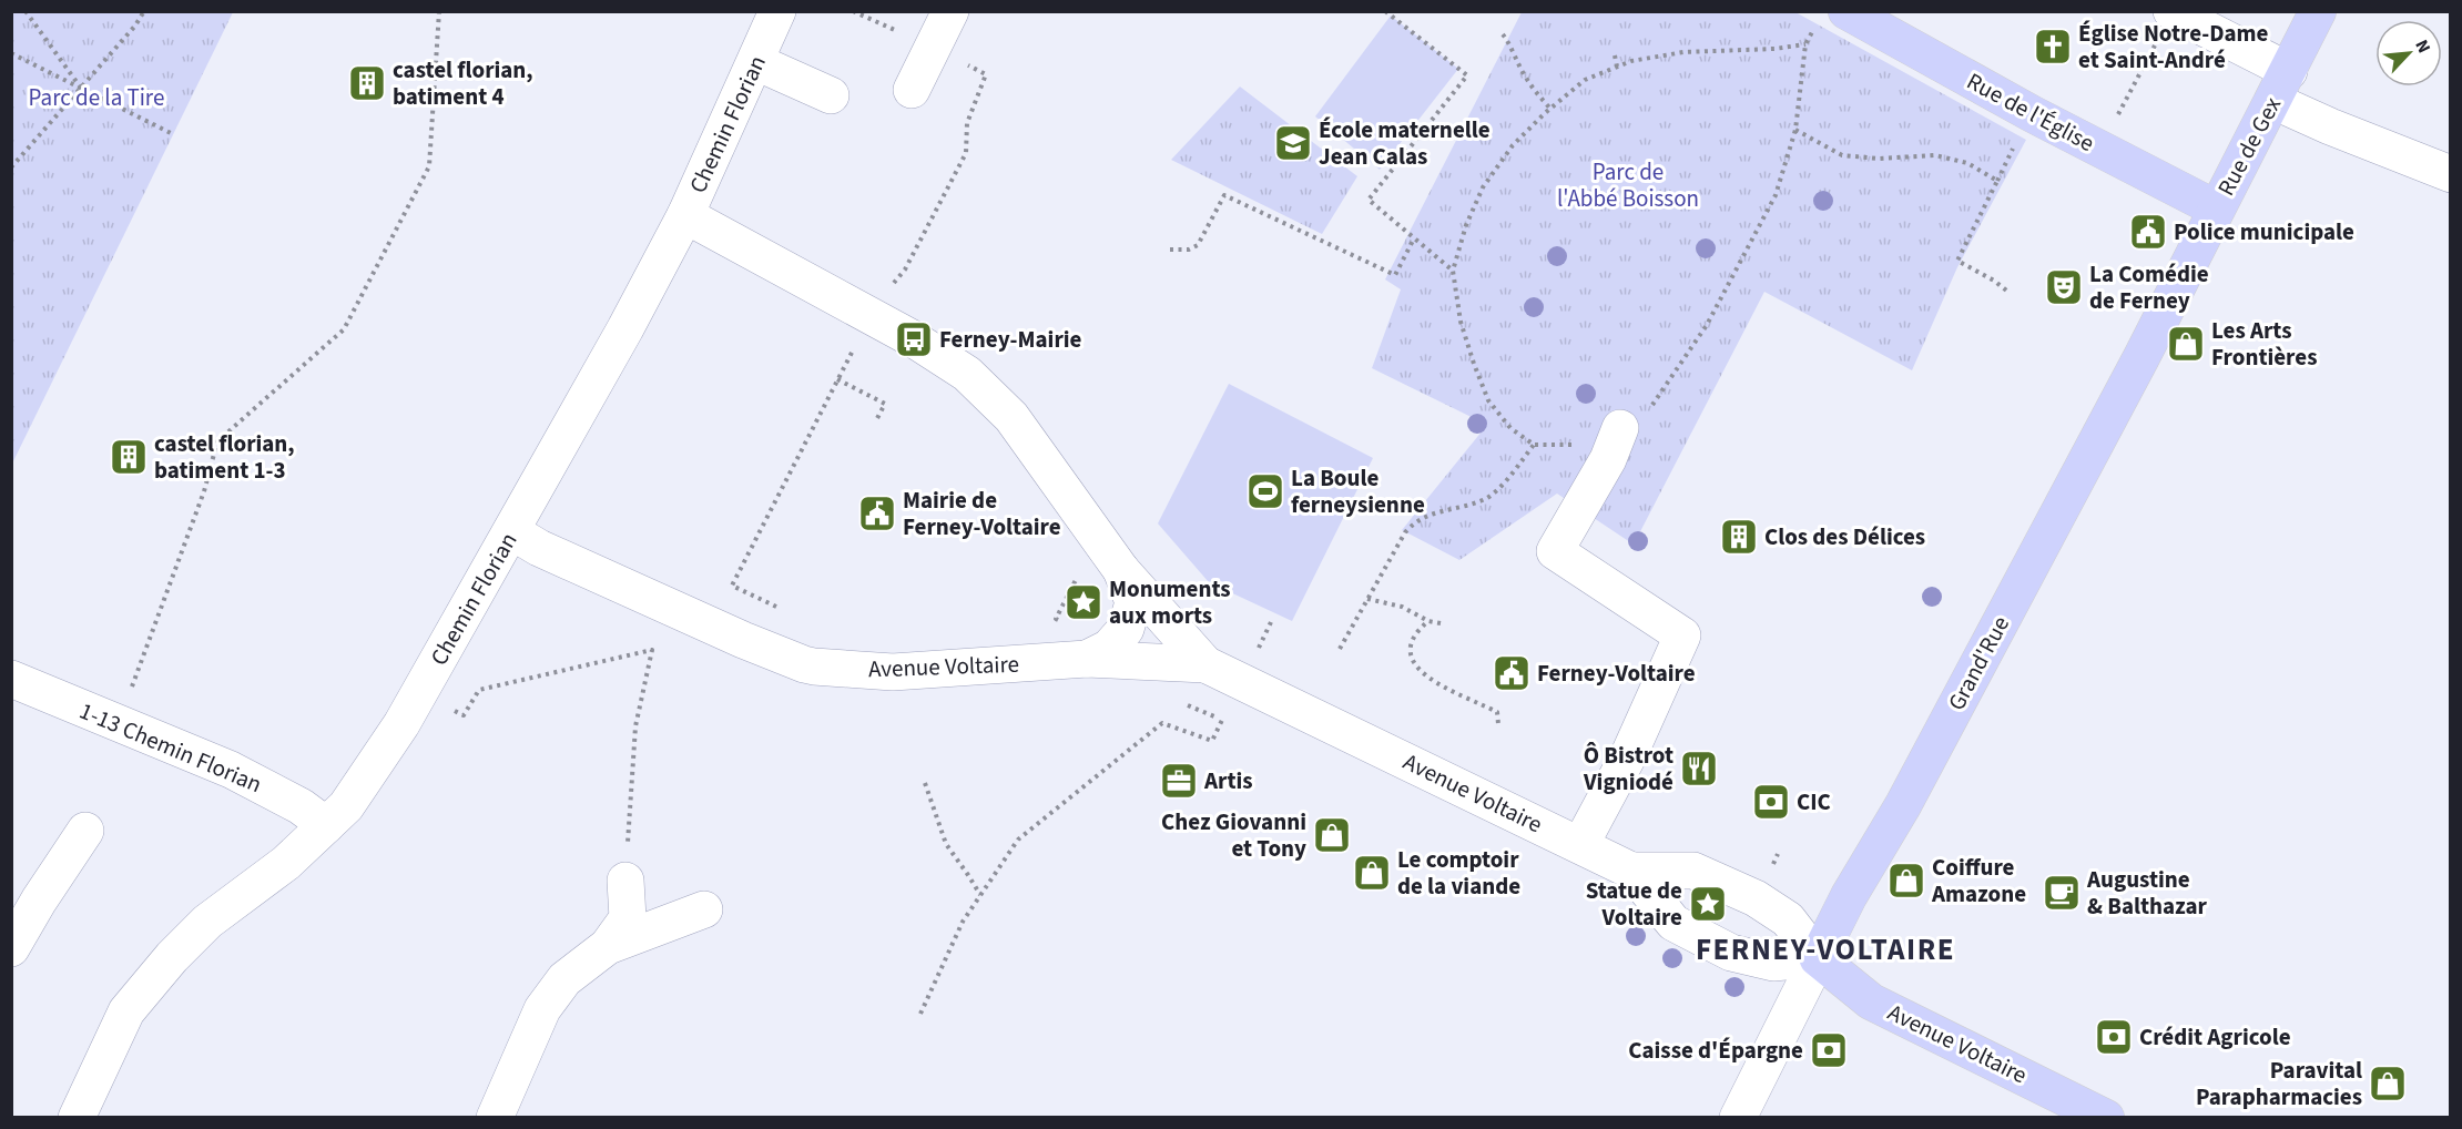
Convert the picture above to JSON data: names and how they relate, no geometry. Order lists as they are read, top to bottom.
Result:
{
  "streets": {
    "main road": [
      "Rue de l'Église",
      "Rue de Gex",
      "Grand'Rue",
      "Avenue Voltaire"
    ],
    "street": ["Chemin Florian", "1-13 Chemin Florian"]
  },
  "crossings": [
    ["Rue de l'Église", "Rue de Gex"],
    ["Rue de l'Église", "Grand'Rue"],
    ["Chemin Florian", "Avenue Voltaire"],
    ["Chemin Florian", "1-13 Chemin Florian"],
    ["Rue de Gex", "Grand'Rue"],
    ["Grand'Rue", "Avenue Voltaire"]
  ],
  "districts": ["FERNEY-VOLTAIRE"],
  "parks": ["Parc de la Tire", "Parc de l'Abbé Boisson"],
  "places": {
    "church": ["Église Notre-Dame et Saint-André"],
    "building": ["castel florian, batiment 4", "castel florian, batiment 1-3", "Clos des Délices"],
    "school or university": ["École maternelle Jean Calas"],
    "public building": ["Police municipale", "Mairie de Ferney-Voltaire", "Ferney-Voltaire"],
    "theatre": ["La Comédie de Ferney"],
    "bus stop": ["Ferney-Mairie"],
    "shop": [
      "Les Arts Frontières",
      "Chez Giovanni et Tony",
      "Le comptoir de la viande",
      "Coiffure Amazone",
      "Paravital Parapharmacies"
    ],
    "sports": ["La Boule ferneysienne"],
    "place": ["Monuments aux morts", "Statue de Voltaire"],
    "restaurant": ["Ô Bistrot Vigniodé"],
    "office": ["Artis"],
    "bank": ["CIC", "Crédit Agricole", "Caisse d'Épargne"],
    "cafe": ["Augustine & Balthazar"]
  },
  "north": "top right"
}
